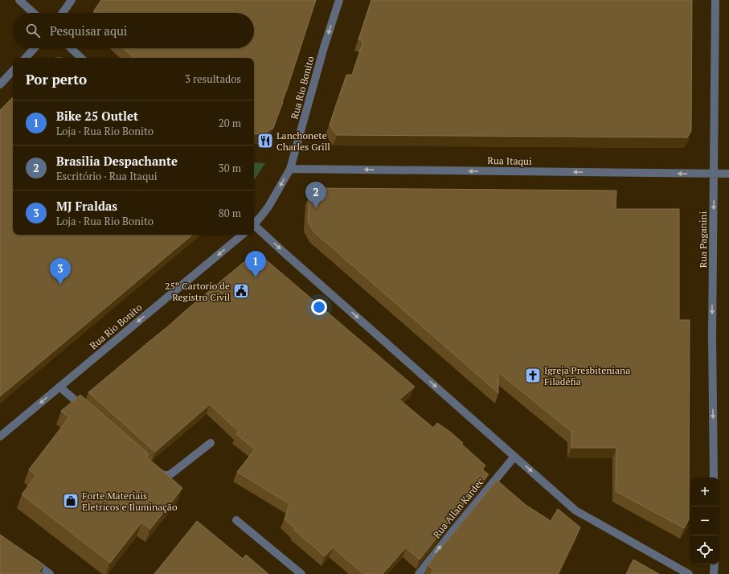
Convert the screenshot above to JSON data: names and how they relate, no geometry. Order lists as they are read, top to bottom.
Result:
{
  "streets": {
    "street": [
      "Rua Rio Bonito",
      "Rua Itaqui",
      "Rua Paganini",
      "Rua Allan Kardec"
    ]
  },
  "crossings": [
    ["Rua Rio Bonito", "Rua Itaqui"],
    ["Rua Itaqui", "Rua Paganini"]
  ],
  "one_way": [
    "Rua Rio Bonito",
    "Rua Itaqui",
    "Rua Paganini",
    "Rua Allan Kardec"
  ],
  "places": {
    "restaurant": ["Lanchonete Charles Grill"],
    "public building": ["25º Cartorio de Registro Civil"],
    "church": ["Igreja Presbiteniana Filadéfia"],
    "shop": ["Forte Materiais Eletricos e Iluminação"]
  },
  "page": {
    "search": "Pesquisar aqui",
    "heading": ["Por perto", "3 resultados"],
    "list": [
      {
        "mark": "1",
        "name": "Bike 25 Outlet",
        "note": "Loja · Rua Rio Bonito",
        "value": "20 m"
      },
      {
        "mark": "2",
        "name": "Brasilia Despachante",
        "note": "Escritório · Rua Itaqui",
        "value": "30 m"
      },
      {
        "mark": "3",
        "name": "MJ Fraldas",
        "note": "Loja · Rua Rio Bonito",
        "value": "80 m"
      }
    ],
    "pins": ["2", "1", "3"],
    "map_buttons": ["+", "−"]
  }
}
